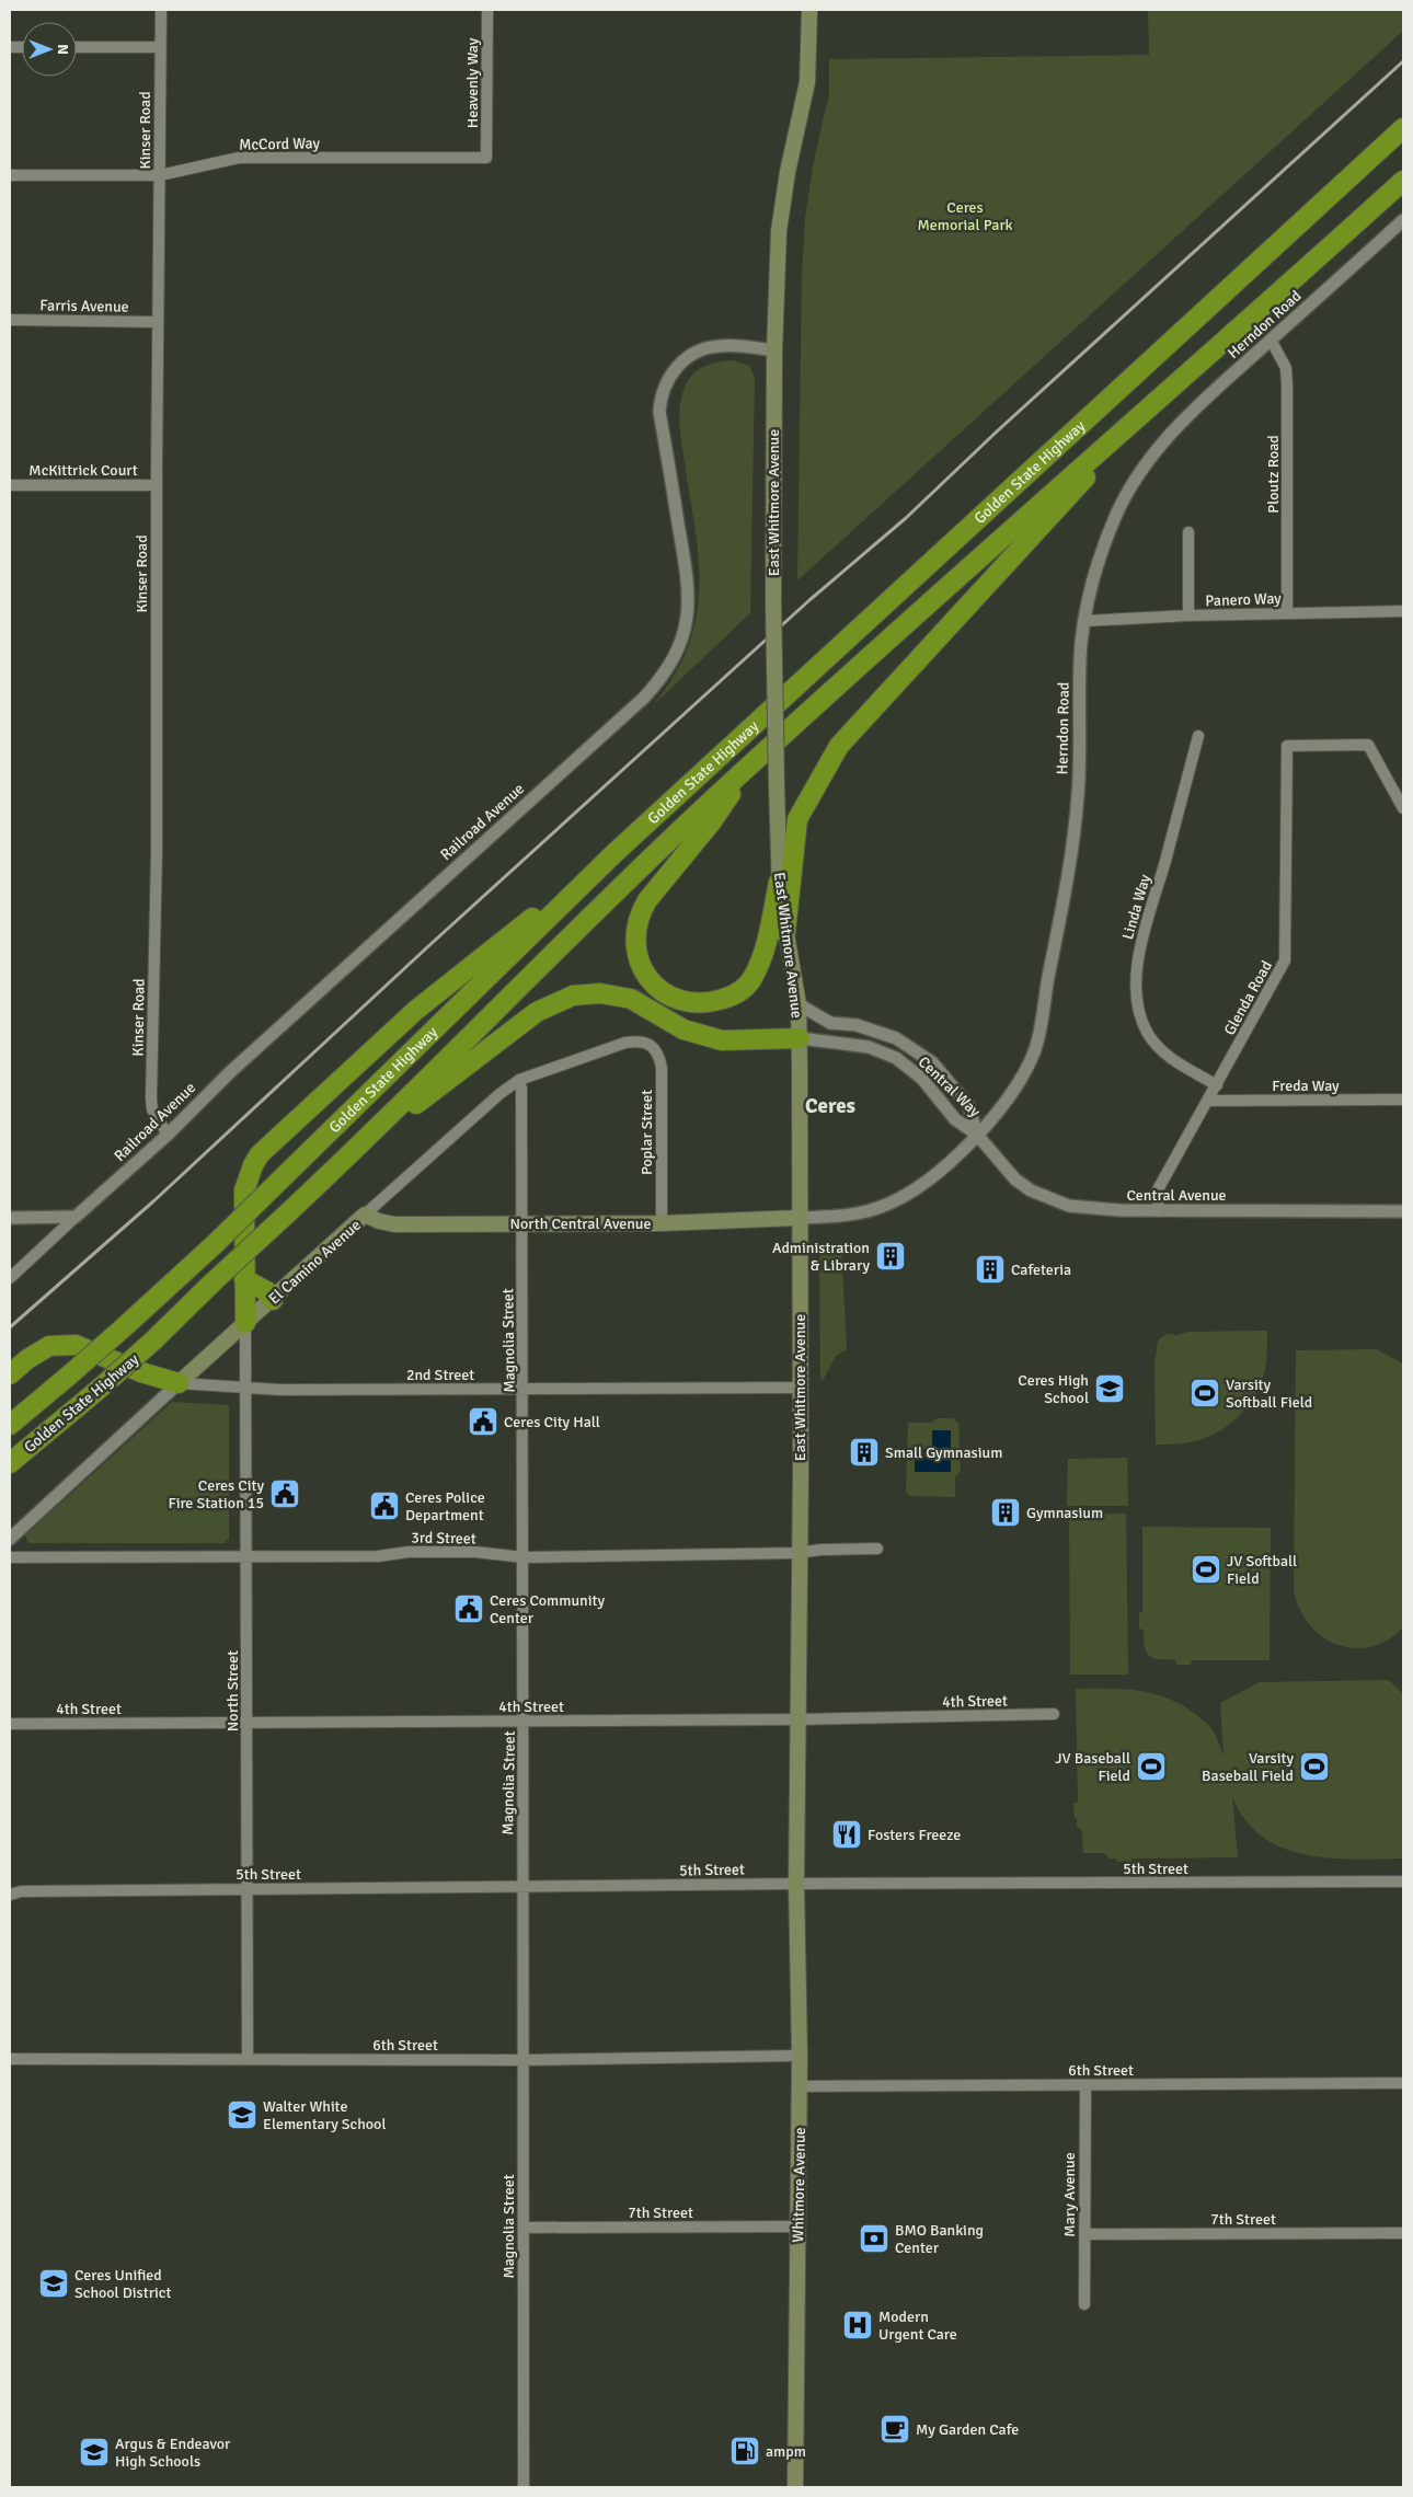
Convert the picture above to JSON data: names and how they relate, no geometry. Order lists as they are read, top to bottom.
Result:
{
  "streets": {
    "highway": ["Golden State Highway"],
    "main road": [
      "East Whitmore Avenue",
      "North Central Avenue",
      "El Camino Avenue",
      "Whitmore Avenue"
    ],
    "street": [
      "Heavenly Way",
      "Kinser Road",
      "McCord Way",
      "Farris Avenue",
      "Herndon Road",
      "McKittrick Court",
      "Ploutz Road",
      "Panero Way",
      "Railroad Avenue",
      "Linda Way",
      "Glenda Road",
      "Freda Way",
      "Central Way",
      "Poplar Street",
      "Central Avenue",
      "Magnolia Street",
      "2nd Street",
      "3rd Street",
      "North Street",
      "4th Street",
      "5th Street",
      "6th Street",
      "Mary Avenue",
      "7th Street"
    ]
  },
  "crossings": [
    ["Heavenly Way", "McCord Way"],
    ["Kinser Road", "McCord Way"],
    ["Kinser Road", "Farris Avenue"],
    ["Kinser Road", "McKittrick Court"],
    ["Kinser Road", "Railroad Avenue"],
    ["Herndon Road", "Ploutz Road"],
    ["Herndon Road", "East Whitmore Avenue"],
    ["Herndon Road", "Panero Way"],
    ["Herndon Road", "Central Way"],
    ["Herndon Road", "Central Avenue"],
    ["Herndon Road", "North Central Avenue"],
    ["Ploutz Road", "Panero Way"],
    ["East Whitmore Avenue", "Railroad Avenue"],
    ["East Whitmore Avenue", "Central Way"],
    ["East Whitmore Avenue", "North Central Avenue"],
    ["East Whitmore Avenue", "2nd Street"],
    ["East Whitmore Avenue", "3rd Street"],
    ["East Whitmore Avenue", "4th Street"],
    ["East Whitmore Avenue", "5th Street"],
    ["East Whitmore Avenue", "Whitmore Avenue"],
    ["Linda Way", "Glenda Road"],
    ["Glenda Road", "Freda Way"],
    ["Glenda Road", "Central Avenue"],
    ["Central Way", "Central Avenue"],
    ["Poplar Street", "North Central Avenue"],
    ["Poplar Street", "El Camino Avenue"],
    ["North Central Avenue", "El Camino Avenue"],
    ["North Central Avenue", "Magnolia Street"],
    ["El Camino Avenue", "Magnolia Street"],
    ["El Camino Avenue", "2nd Street"],
    ["El Camino Avenue", "North Street"],
    ["Magnolia Street", "2nd Street"],
    ["Magnolia Street", "3rd Street"],
    ["Magnolia Street", "4th Street"],
    ["Magnolia Street", "5th Street"],
    ["Magnolia Street", "6th Street"],
    ["Magnolia Street", "7th Street"],
    ["2nd Street", "North Street"],
    ["3rd Street", "North Street"],
    ["North Street", "4th Street"],
    ["North Street", "5th Street"],
    ["North Street", "6th Street"],
    ["5th Street", "Whitmore Avenue"],
    ["6th Street", "Whitmore Avenue"],
    ["6th Street", "Mary Avenue"],
    ["Whitmore Avenue", "7th Street"],
    ["Mary Avenue", "7th Street"]
  ],
  "districts": ["Ceres"],
  "parks": ["Ceres Memorial Park"],
  "places": {
    "building": [
      "Administration & Library",
      "Cafeteria",
      "Small Gymnasium",
      "Gymnasium"
    ],
    "school or university": [
      "Ceres High School",
      "Walter White Elementary School",
      "Ceres Unified School District",
      "Argus & Endeavor High Schools"
    ],
    "sports": [
      "Varsity Softball Field",
      "JV Softball Field",
      "JV Baseball Field",
      "Varsity Baseball Field"
    ],
    "public building": [
      "Ceres City Hall",
      "Ceres City Fire Station 15",
      "Ceres Police Department",
      "Ceres Community Center"
    ],
    "restaurant": ["Fosters Freeze"],
    "bank": ["BMO Banking Center"],
    "hospital": ["Modern Urgent Care"],
    "cafe": ["My Garden Cafe"],
    "fuel station": ["ampm"]
  },
  "north": "right"
}
